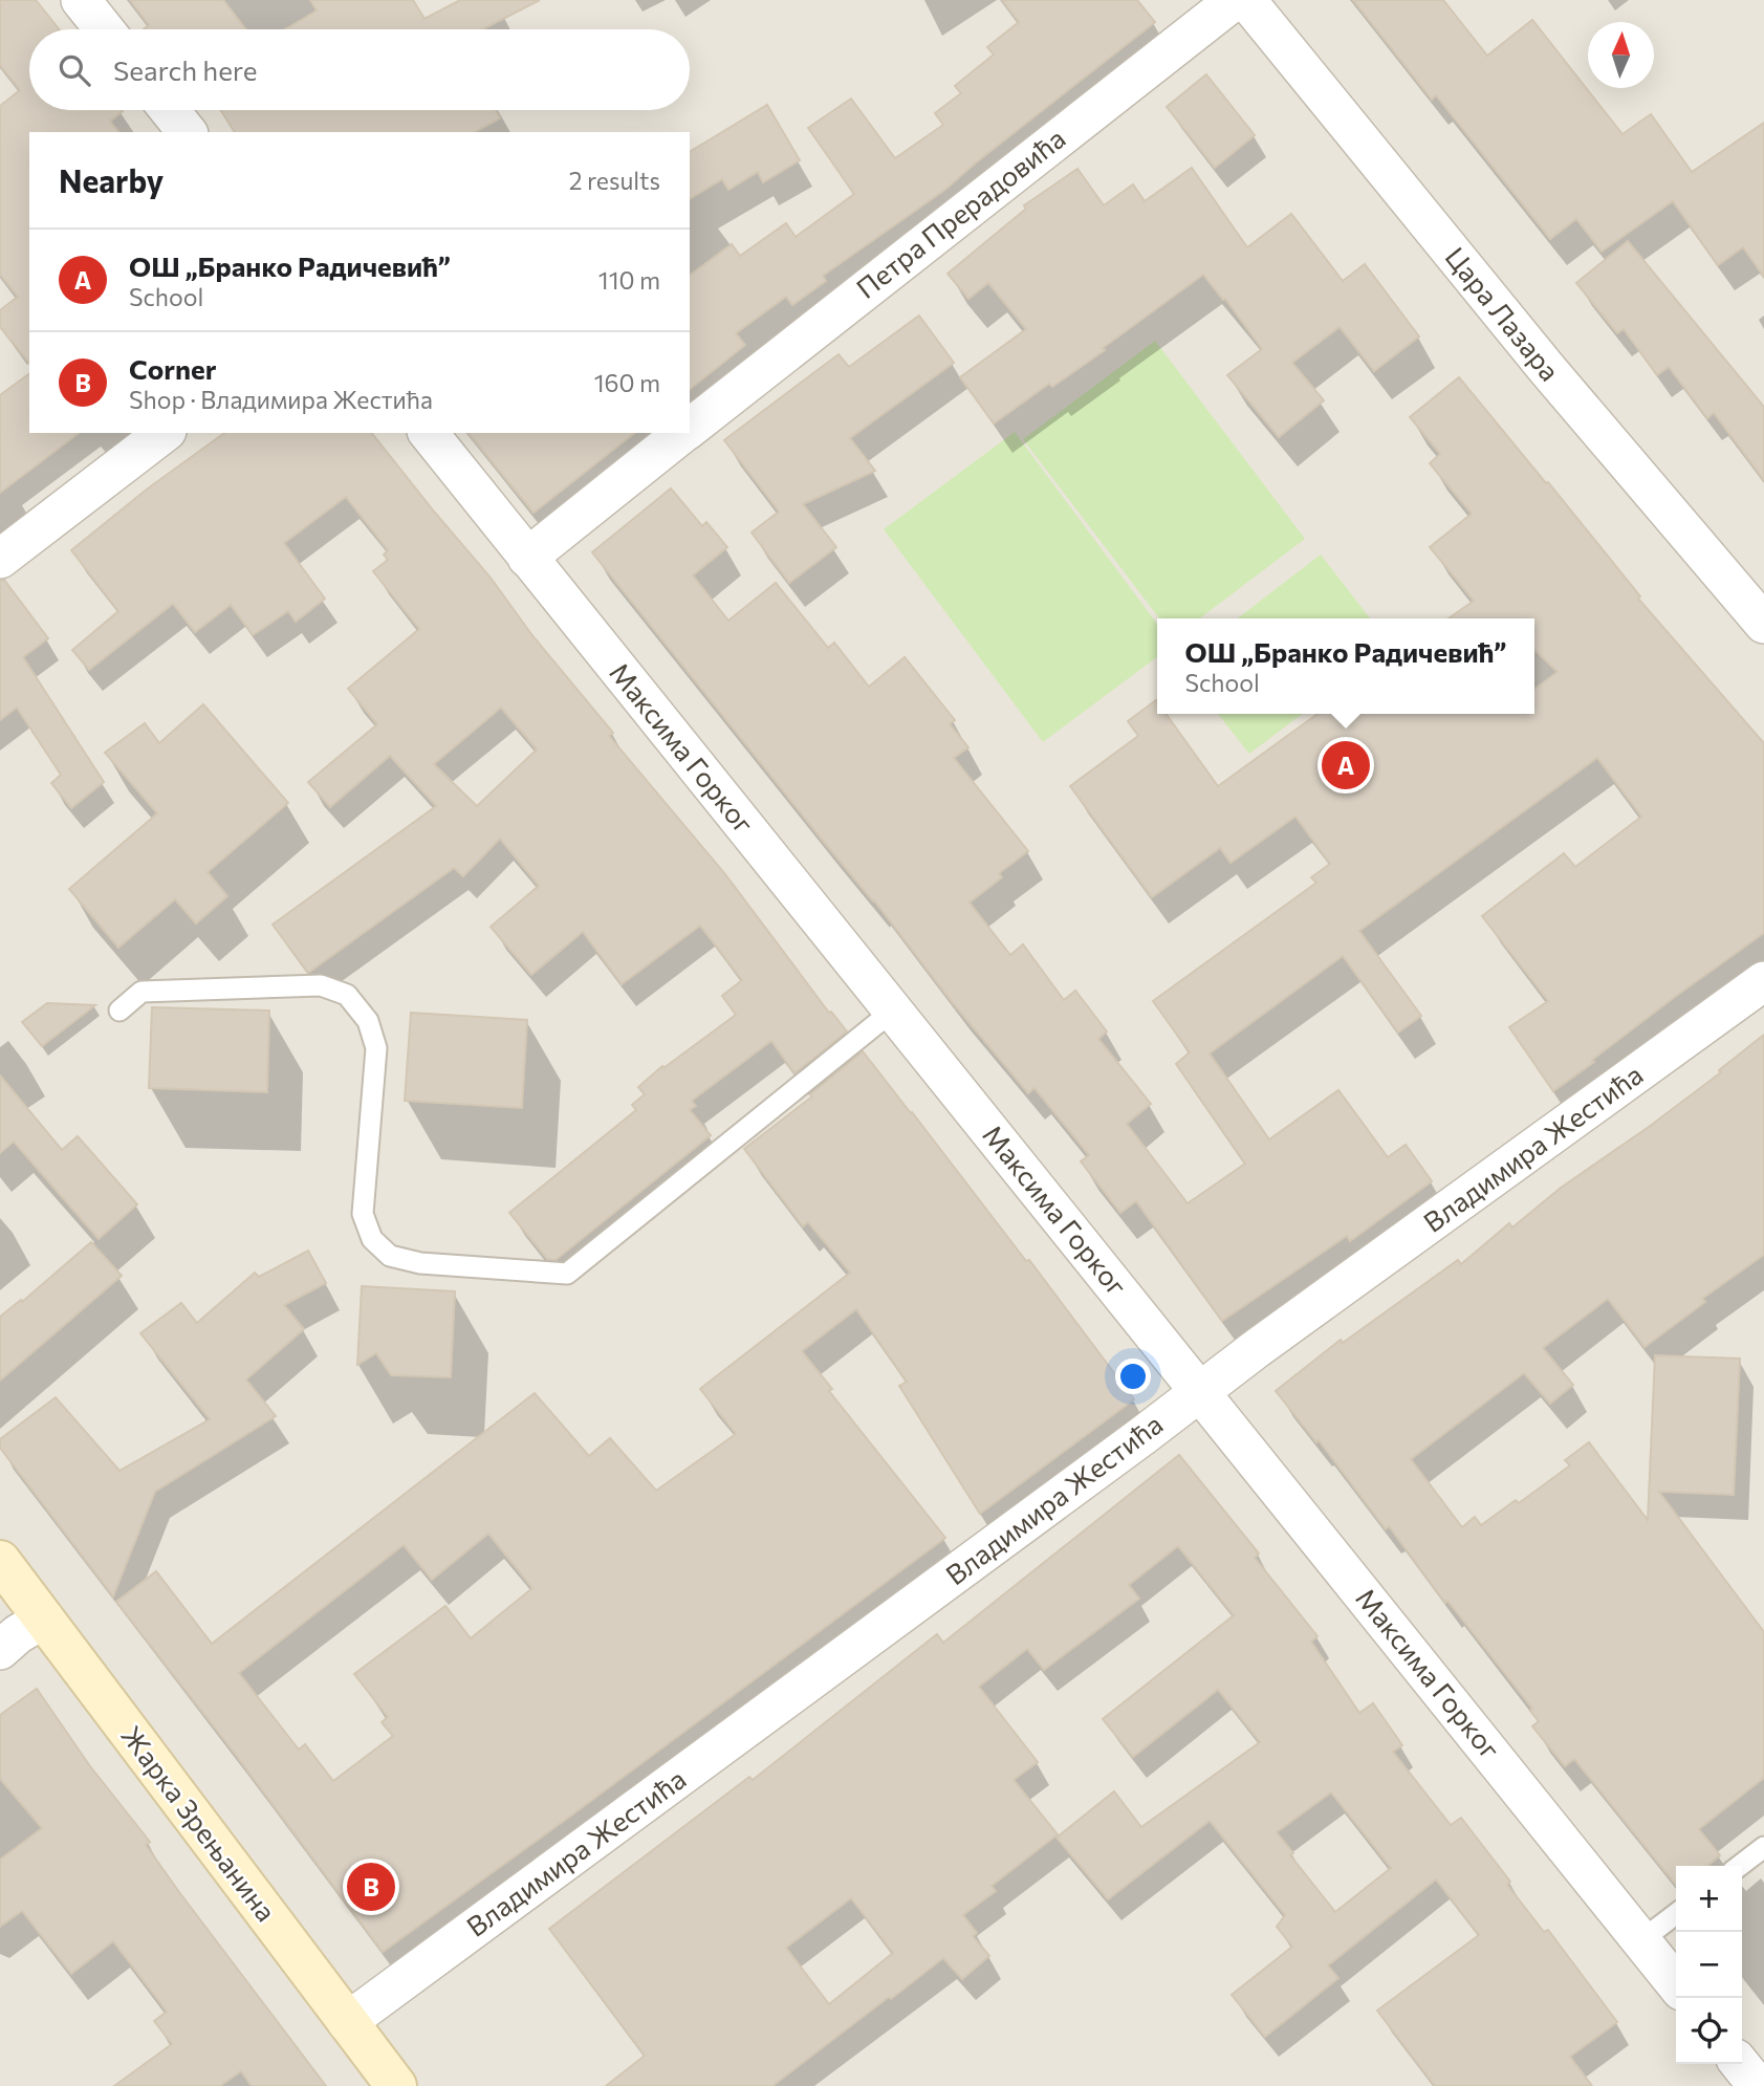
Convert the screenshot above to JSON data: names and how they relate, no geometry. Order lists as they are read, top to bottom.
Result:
{
  "streets": {
    "street": [
      "Петра Прерадовића",
      "Цара Лазара",
      "Максима Горког",
      "Владимира Жестића",
      "Жарка Зрењанина"
    ]
  },
  "crossings": [
    ["Петра Прерадовића", "Максима Горког"],
    ["Максима Горког", "Владимира Жестића"],
    ["Владимира Жестића", "Жарка Зрењанина"]
  ],
  "north": "top",
  "page": {
    "search": "Search here",
    "heading": ["Nearby", "2 results"],
    "list": [
      {
        "mark": "A",
        "name": "ОШ „Бранко Радичевић”",
        "note": "School",
        "value": "110 m"
      },
      {
        "mark": "B",
        "name": "Corner",
        "note": "Shop · Владимира Жестића",
        "value": "160 m"
      }
    ],
    "popup": ["ОШ „Бранко Радичевић”", "School"],
    "pins": ["A", "B"],
    "map_buttons": ["+", "−"]
  }
}
